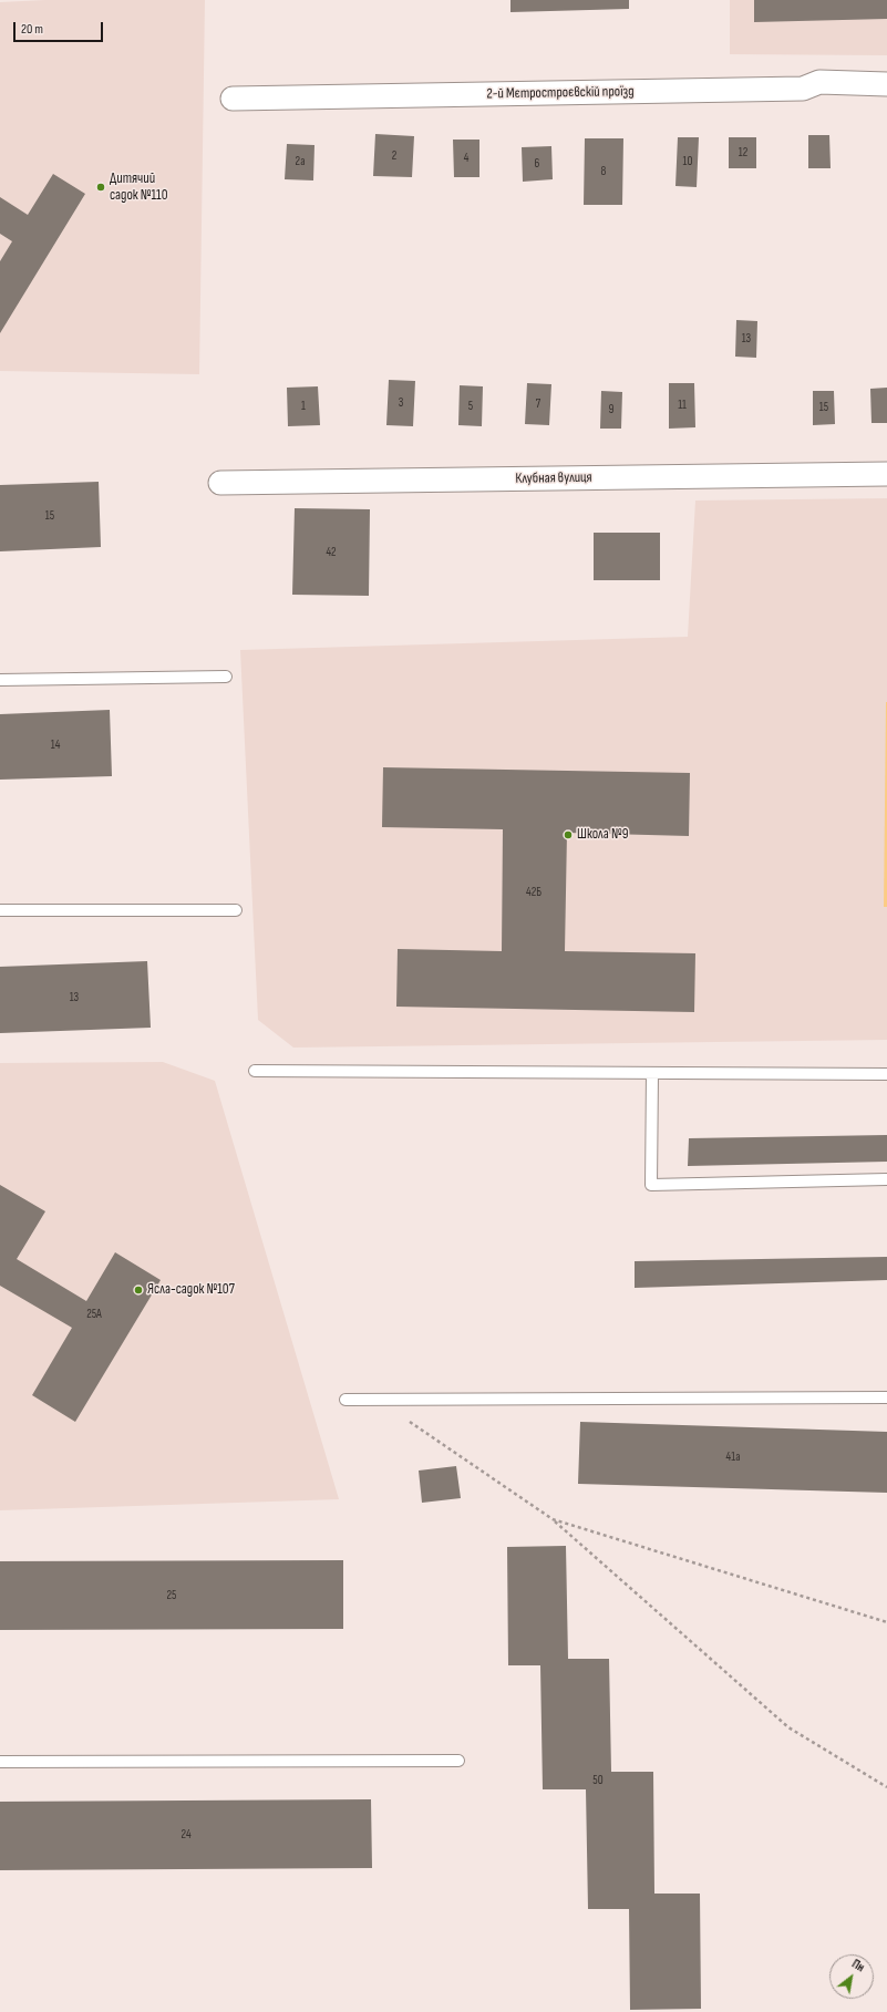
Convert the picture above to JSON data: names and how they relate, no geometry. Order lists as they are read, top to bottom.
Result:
{
  "streets": {
    "street": ["2-й Мєтростроєвскій проїзд", "Клубная вулиця"]
  },
  "places": ["Дитячий садок №110", "Школа №9", "Ясла-садок №107"],
  "house_numbers": [
    "12",
    "2",
    "4",
    "2а",
    "10",
    "6",
    "8",
    "13",
    "3",
    "7",
    "11",
    "1",
    "5",
    "15",
    "9",
    "15",
    "42",
    "14",
    "42Б",
    "13",
    "25А",
    "41а",
    "25",
    "50",
    "24"
  ],
  "scale_bar": "20 m",
  "north": "top right"
}
